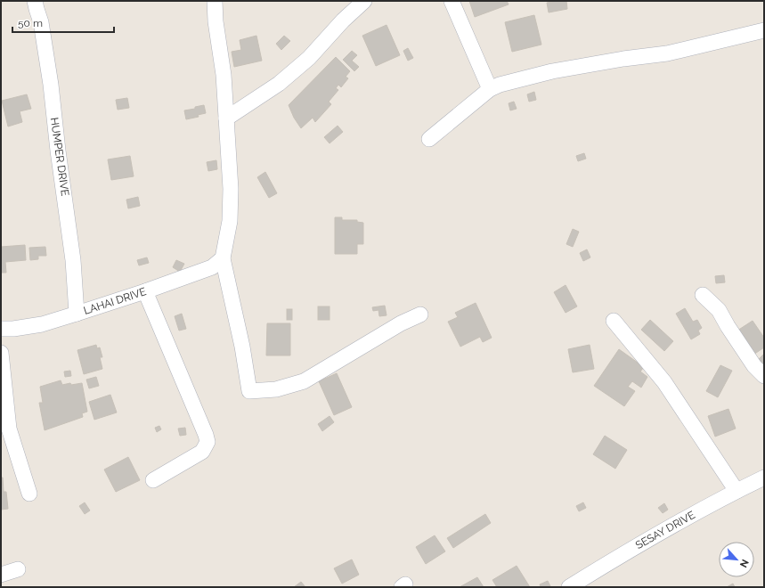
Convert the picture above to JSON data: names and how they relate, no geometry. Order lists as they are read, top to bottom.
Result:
{
  "streets": {
    "street": ["HUMPER DRIVE", "LAHAI DRIVE", "SESAY DRIVE"]
  },
  "crossings": [
    ["HUMPER DRIVE", "LAHAI DRIVE"]
  ],
  "scale_bar": "50 m",
  "north": "bottom right"
}
